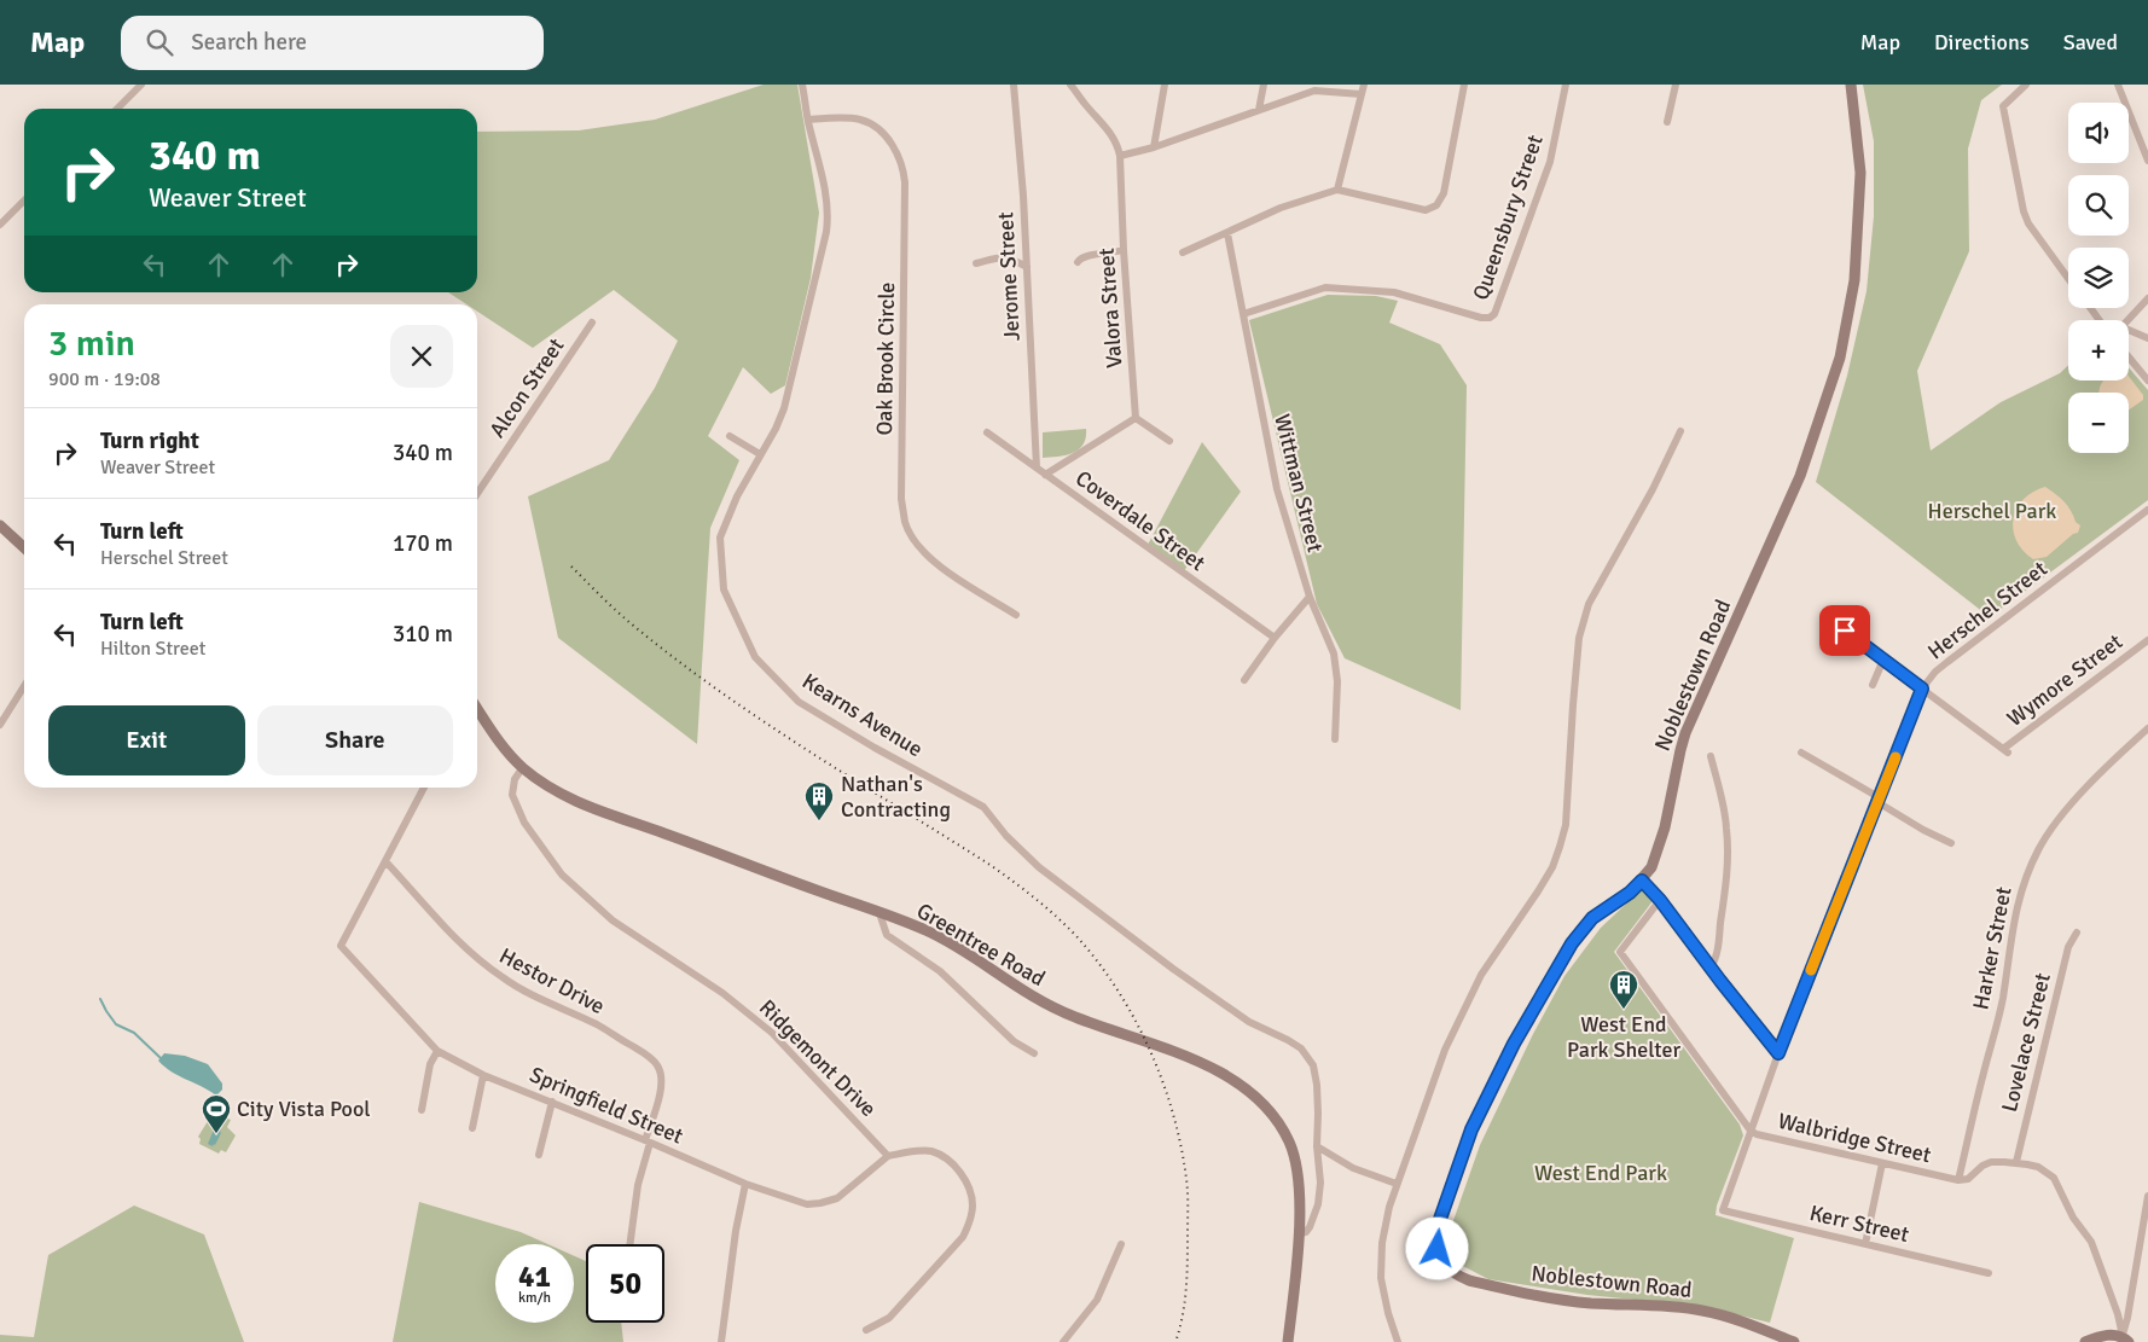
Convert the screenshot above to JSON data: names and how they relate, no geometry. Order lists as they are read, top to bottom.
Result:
{
  "streets": {
    "main road": ["Noblestown Road", "Greentree Road"],
    "street": [
      "Queensbury Street",
      "Jerome Street",
      "Valora Street",
      "Oak Brook Circle",
      "Alcon Street",
      "Wittman Street",
      "Coverdale Street",
      "Herschel Street",
      "Wymore Street",
      "Kearns Avenue",
      "Harker Street",
      "Hestor Drive",
      "Lovelace Street",
      "Ridgemont Drive",
      "Springfield Street",
      "Walbridge Street",
      "Kerr Street"
    ]
  },
  "crossings": [
    ["Queensbury Street", "Wittman Street"],
    ["Jerome Street", "Coverdale Street"],
    ["Oak Brook Circle", "Kearns Avenue"],
    ["Herschel Street", "Wymore Street"],
    ["Herschel Street", "Walbridge Street"],
    ["Herschel Street", "Kerr Street"],
    ["Kearns Avenue", "Greentree Road"],
    ["Greentree Road", "Ridgemont Drive"],
    ["Harker Street", "Walbridge Street"],
    ["Hestor Drive", "Springfield Street"],
    ["Ridgemont Drive", "Springfield Street"]
  ],
  "parks": ["Herschel Park", "West End Park"],
  "places": {
    "building": ["Nathan's Contracting", "West End Park Shelter"],
    "sports": ["City Vista Pool"]
  },
  "page": {
    "header": "Map",
    "search": "Search here",
    "nav": ["Map", "Directions", "Saved"],
    "map_buttons": ["+", "−"],
    "turn": ["340 m", "Weaver Street"],
    "heading": ["3 min", "900 m · 19:08"],
    "list": [
      {
        "name": "Turn right",
        "note": "Weaver Street",
        "value": "340 m"
      },
      {
        "name": "Turn left",
        "note": "Herschel Street",
        "value": "170 m"
      },
      {
        "name": "Turn left",
        "note": "Hilton Street",
        "value": "310 m"
      }
    ],
    "buttons": ["Exit", "Share"],
    "speed": "41 km/h",
    "limit": "50"
  }
}
